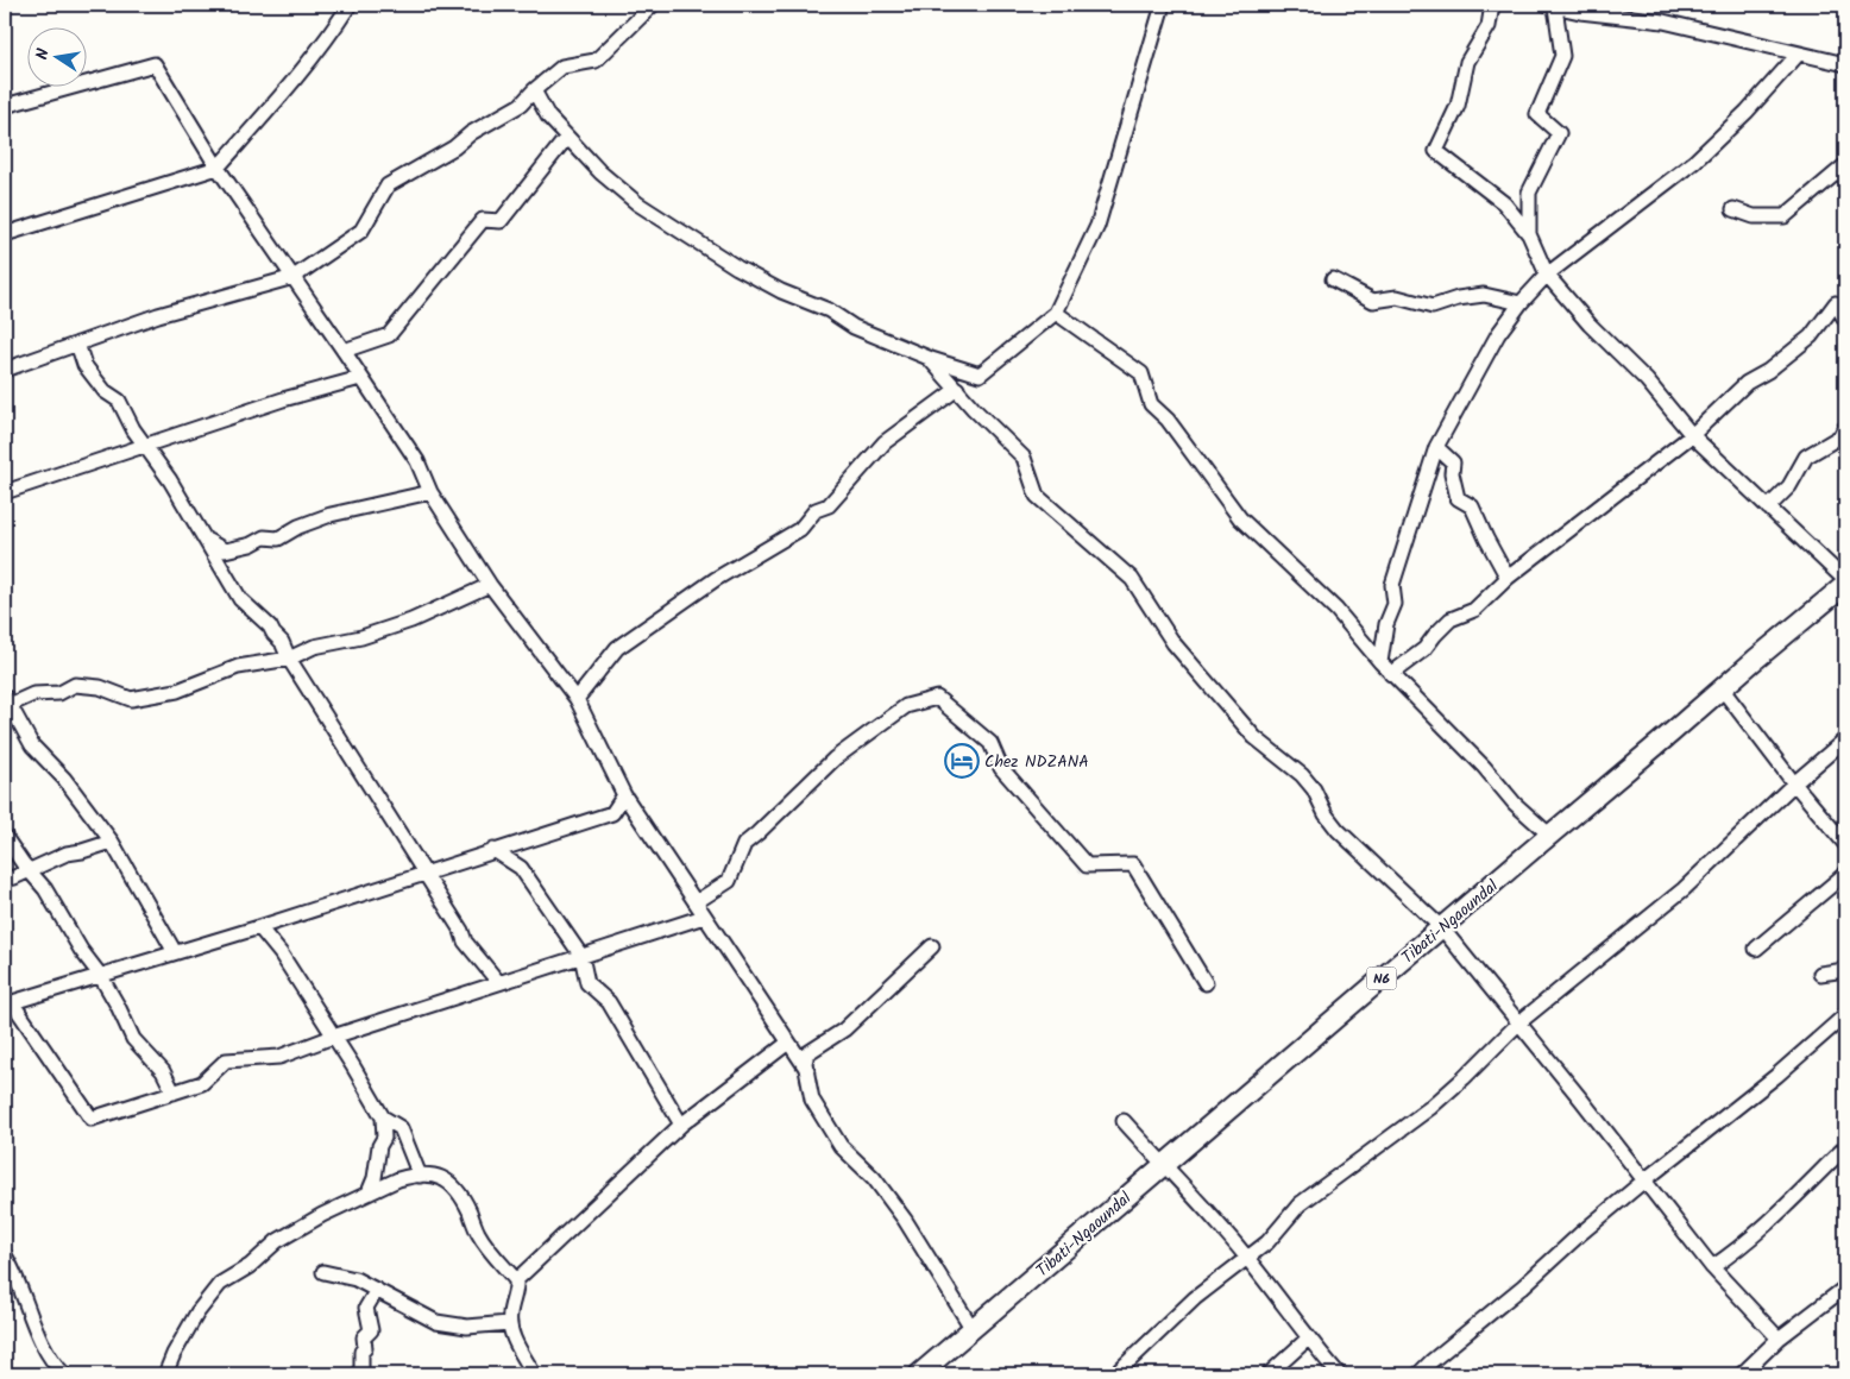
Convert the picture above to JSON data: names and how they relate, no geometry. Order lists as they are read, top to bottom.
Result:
{
  "streets": {
    "highway": ["Tibati-Ngaoundal", "N6"]
  },
  "places": {
    "hotel": ["Chez NDZANA"]
  },
  "north": "left"
}
